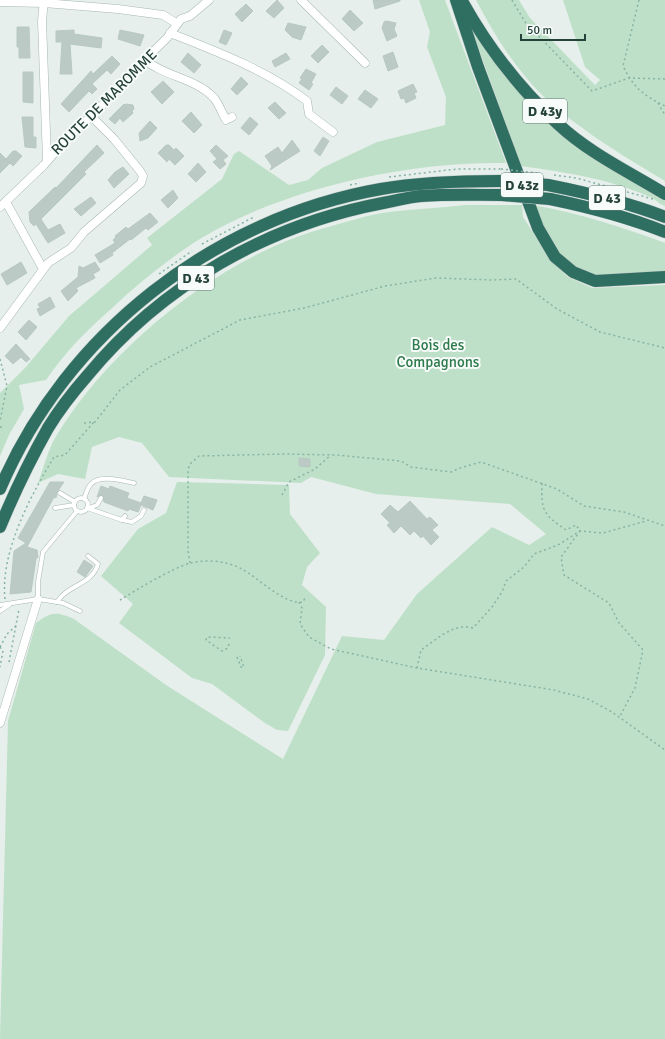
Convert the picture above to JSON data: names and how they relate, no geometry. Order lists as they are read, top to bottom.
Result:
{
  "streets": {
    "highway": ["D 43y", "D 43z", "D 43"],
    "street": ["ROUTE DE MAROMME"]
  },
  "parks": ["Bois des Compagnons"],
  "scale_bar": "50 m"
}
